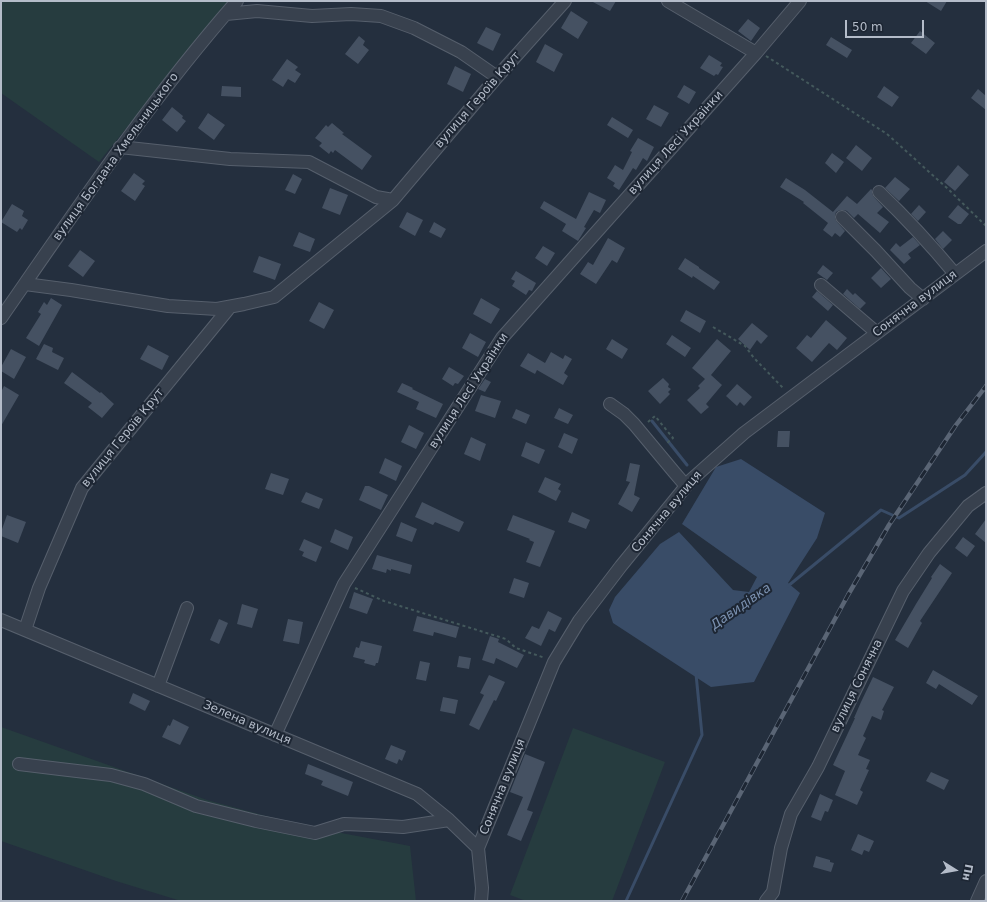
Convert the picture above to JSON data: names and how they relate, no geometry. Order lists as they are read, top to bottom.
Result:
{
  "streets": {
    "street": [
      "вулиця Героїв Крут",
      "вулиця Лесі Українки",
      "вулиця Богдана Хмельницького",
      "Сонячна вулиця",
      "вулиця Сонячна",
      "Зелена вулиця"
    ]
  },
  "crossings": [
    ["вулиця Героїв Крут", "вулиця Богдана Хмельницького"],
    ["вулиця Героїв Крут", "Зелена вулиця"],
    ["вулиця Лесі Українки", "Зелена вулиця"],
    ["Сонячна вулиця", "Зелена вулиця"]
  ],
  "water": ["Давидівка"],
  "scale_bar": "50 m",
  "north": "right"
}
